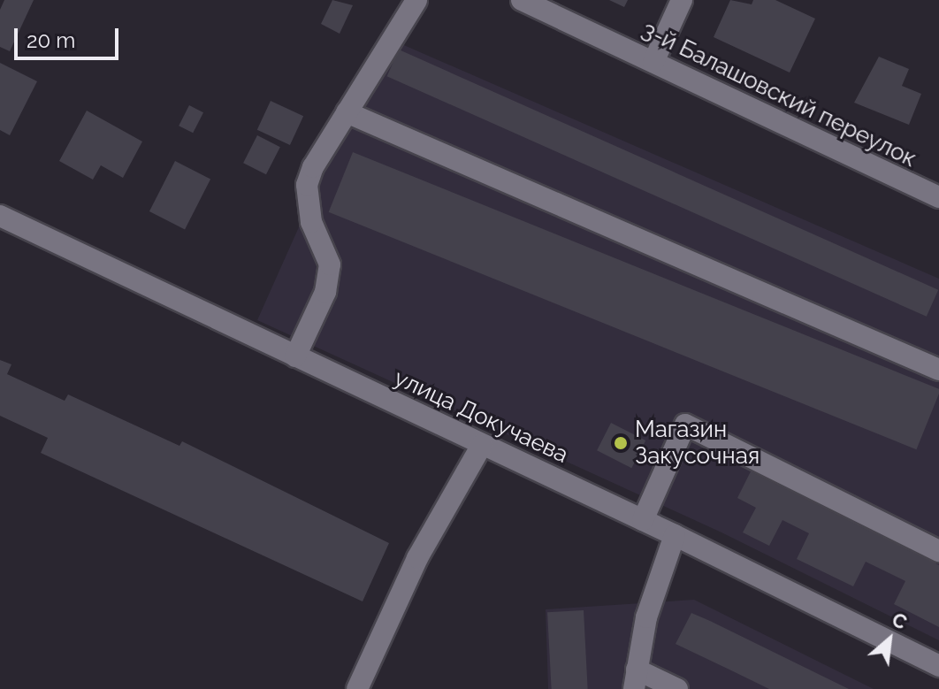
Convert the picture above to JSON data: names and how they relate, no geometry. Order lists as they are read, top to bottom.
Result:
{
  "streets": {
    "street": ["3-й Балашовский переулок", "улица Докучаева"]
  },
  "places": ["Магазин Закусочная"],
  "scale_bar": "20 m",
  "north": "top right"
}
